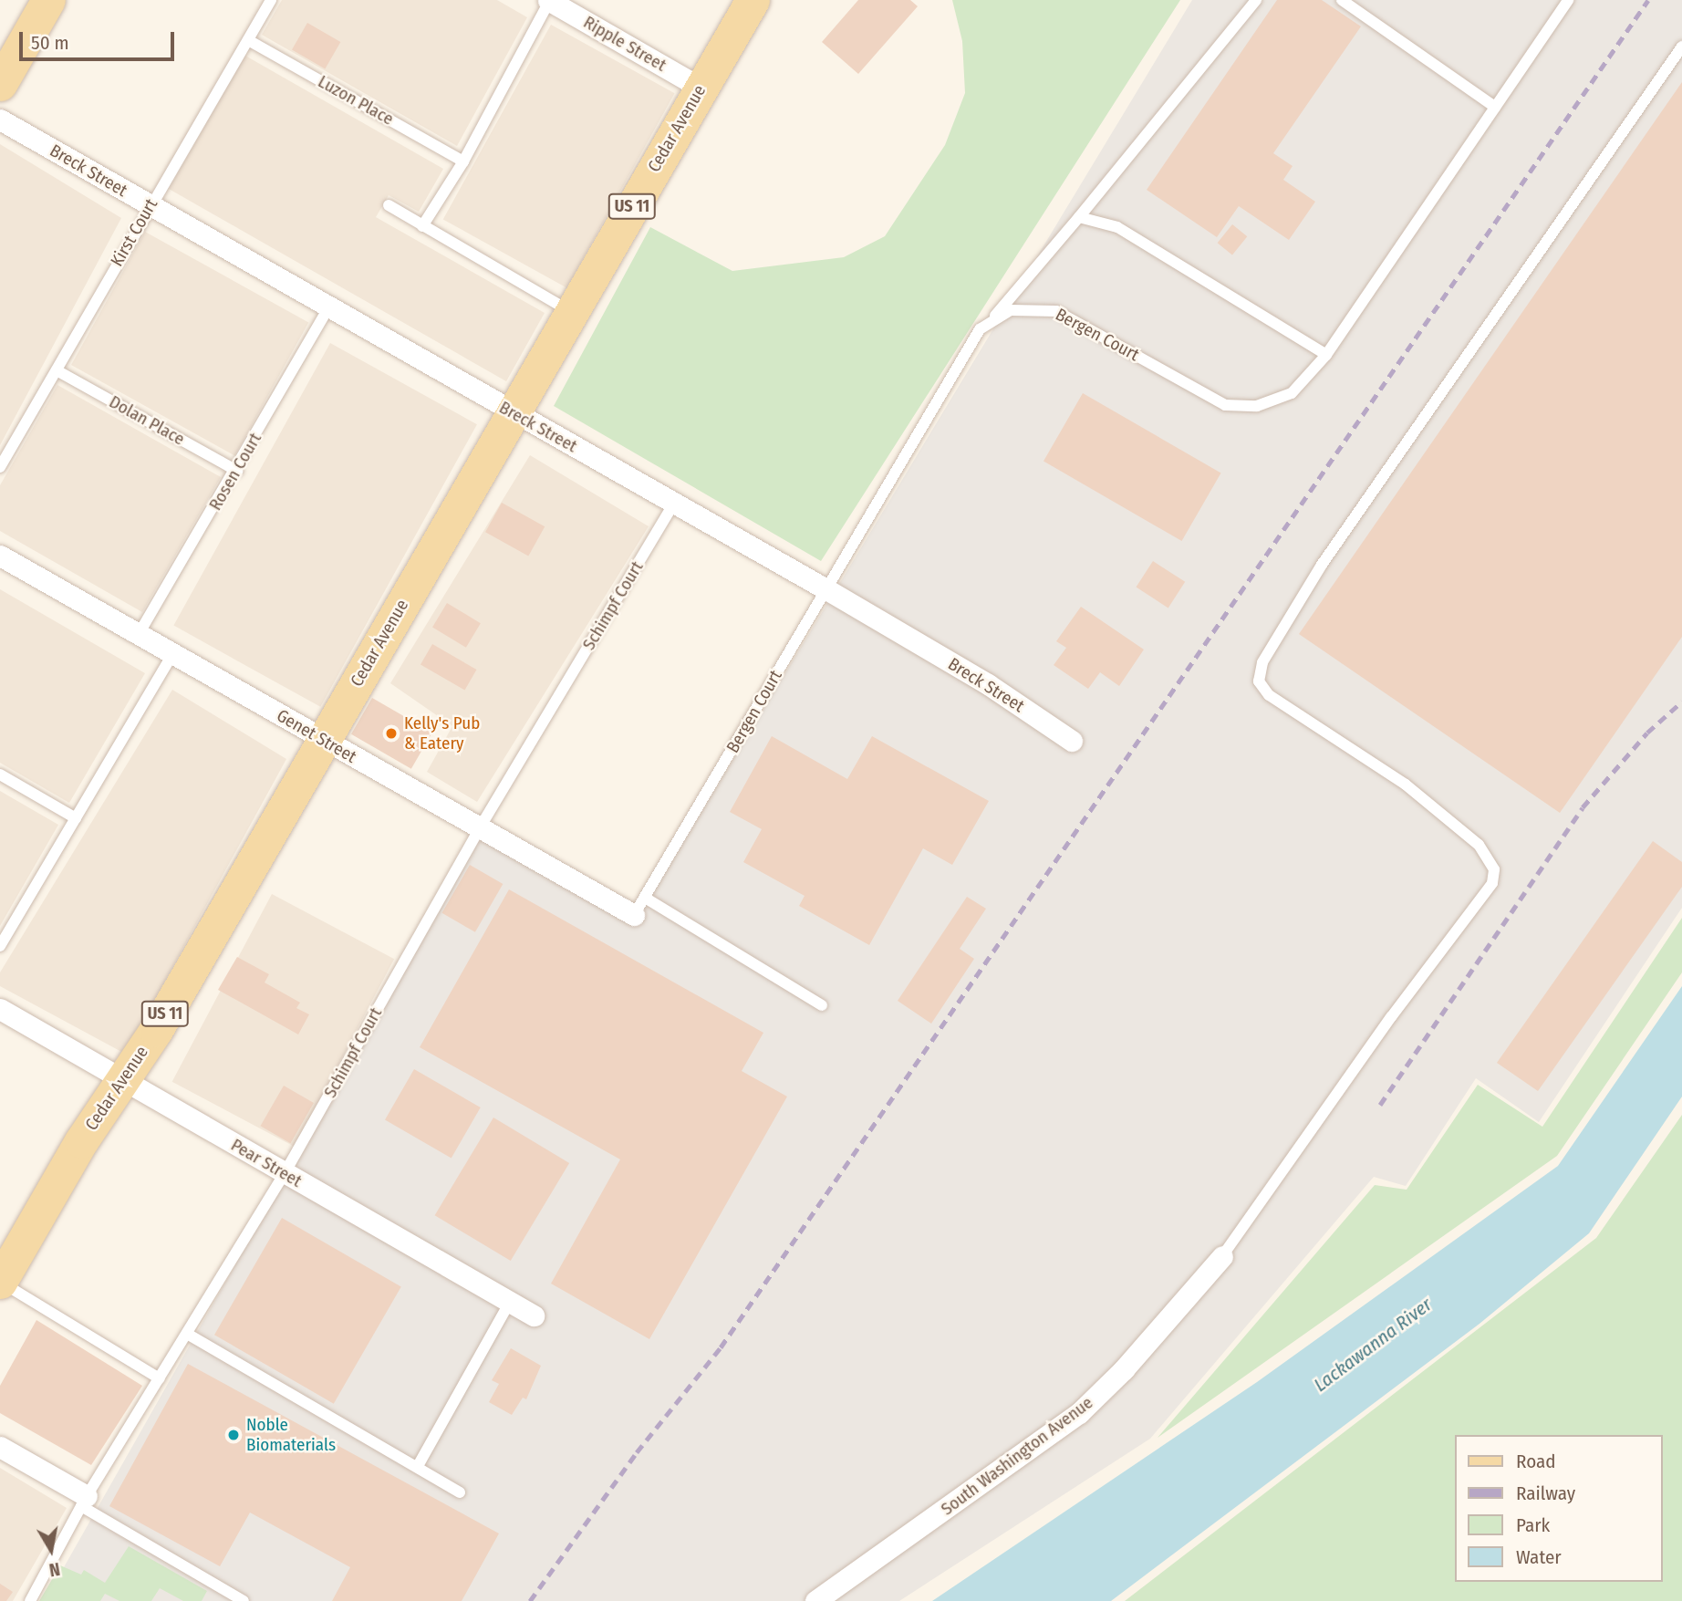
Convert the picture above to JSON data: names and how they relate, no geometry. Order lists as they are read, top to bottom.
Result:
{
  "streets": {
    "main road": ["Cedar Avenue", "US 11"],
    "street": [
      "Ripple Street",
      "Breck Street",
      "Genet Street",
      "Pear Street",
      "South Washington Avenue"
    ],
    "lane": [
      "Luzon Place",
      "Kirst Court",
      "Bergen Court",
      "Dolan Place",
      "Rosen Court",
      "Schimpf Court"
    ]
  },
  "crossings": [
    ["Ripple Street", "Cedar Avenue"],
    ["Luzon Place", "Kirst Court"],
    ["Cedar Avenue", "Breck Street"],
    ["Cedar Avenue", "Genet Street"],
    ["Cedar Avenue", "Pear Street"],
    ["Breck Street", "Kirst Court"],
    ["Breck Street", "Bergen Court"],
    ["Breck Street", "Rosen Court"],
    ["Breck Street", "Schimpf Court"],
    ["Kirst Court", "Dolan Place"],
    ["Bergen Court", "Genet Street"],
    ["Dolan Place", "Rosen Court"],
    ["Rosen Court", "Genet Street"],
    ["Schimpf Court", "Genet Street"],
    ["Schimpf Court", "Pear Street"]
  ],
  "water": ["Lackawanna River"],
  "places": ["Kelly's Pub & Eatery", "Noble Biomaterials"],
  "legend": [
    "Road",
    "Railway",
    "Park",
    "Water"
  ],
  "scale_bar": "50 m",
  "north": "bottom"
}
